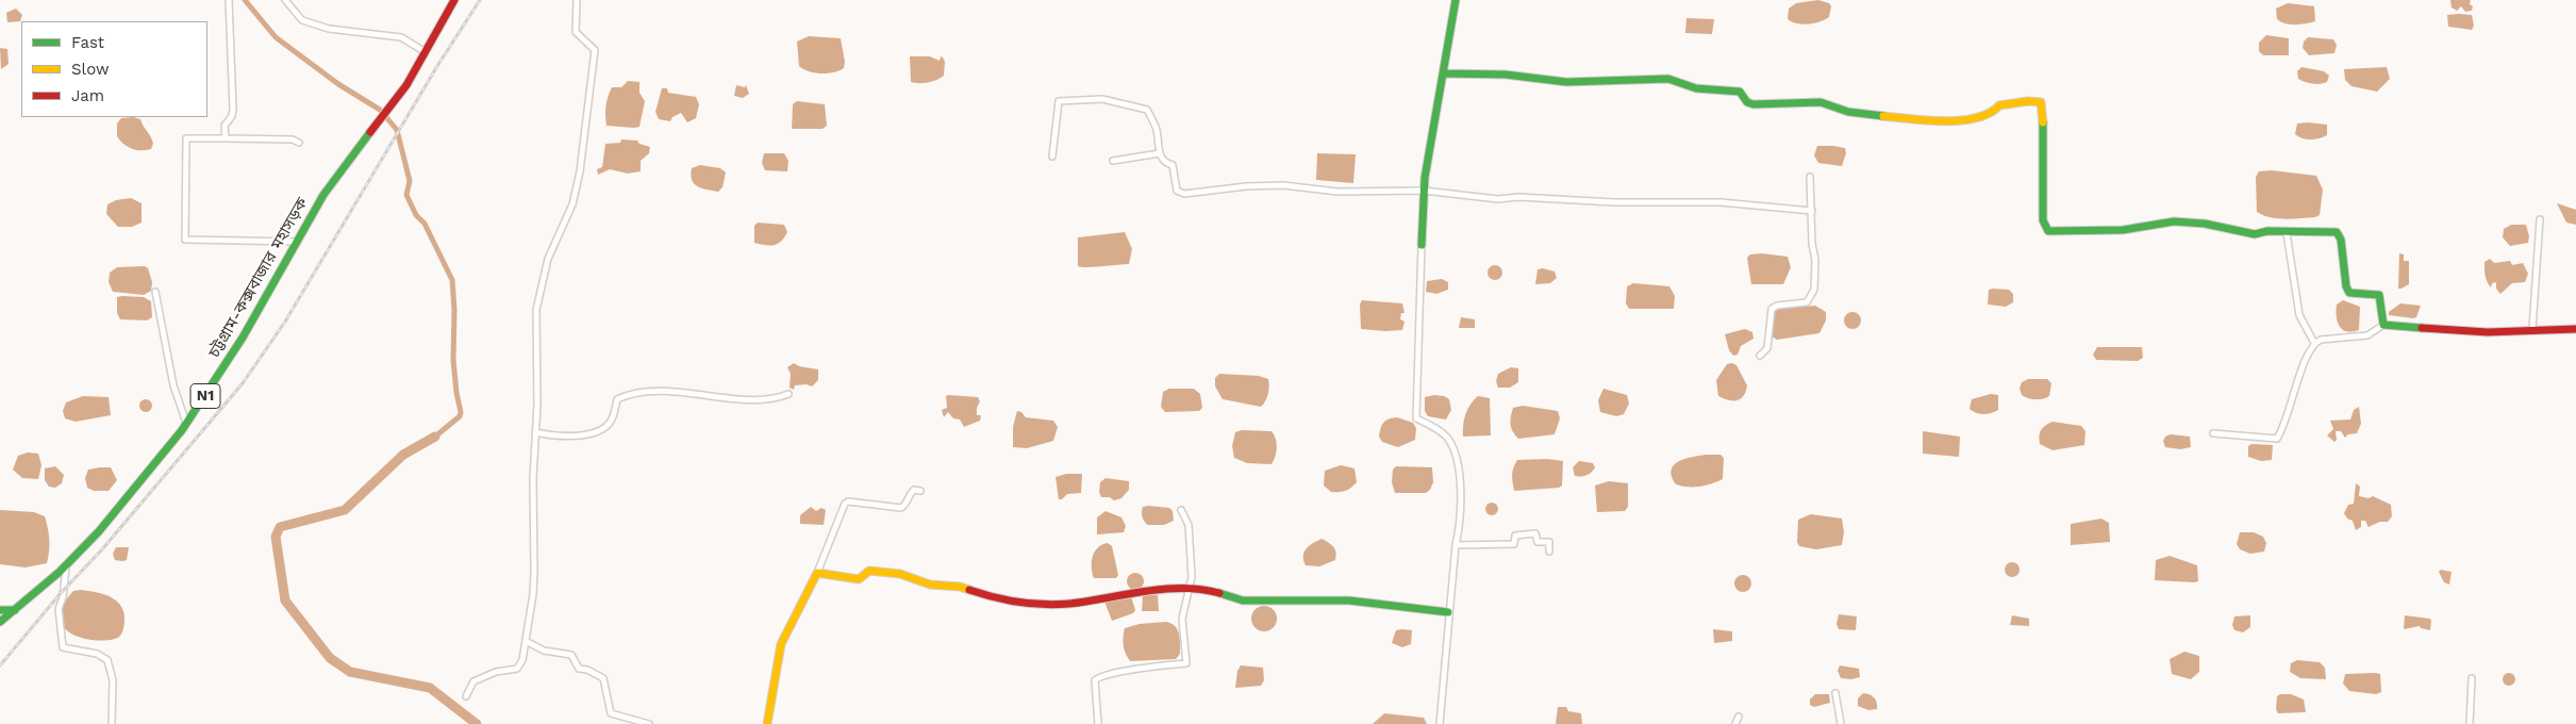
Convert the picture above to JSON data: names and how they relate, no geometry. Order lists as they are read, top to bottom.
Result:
{
  "streets": {
    "main road": ["চট্টগ্রাম-কক্সবাজার মহাসড়ক", "N1"]
  },
  "legend": ["Fast", "Slow", "Jam"]
}
